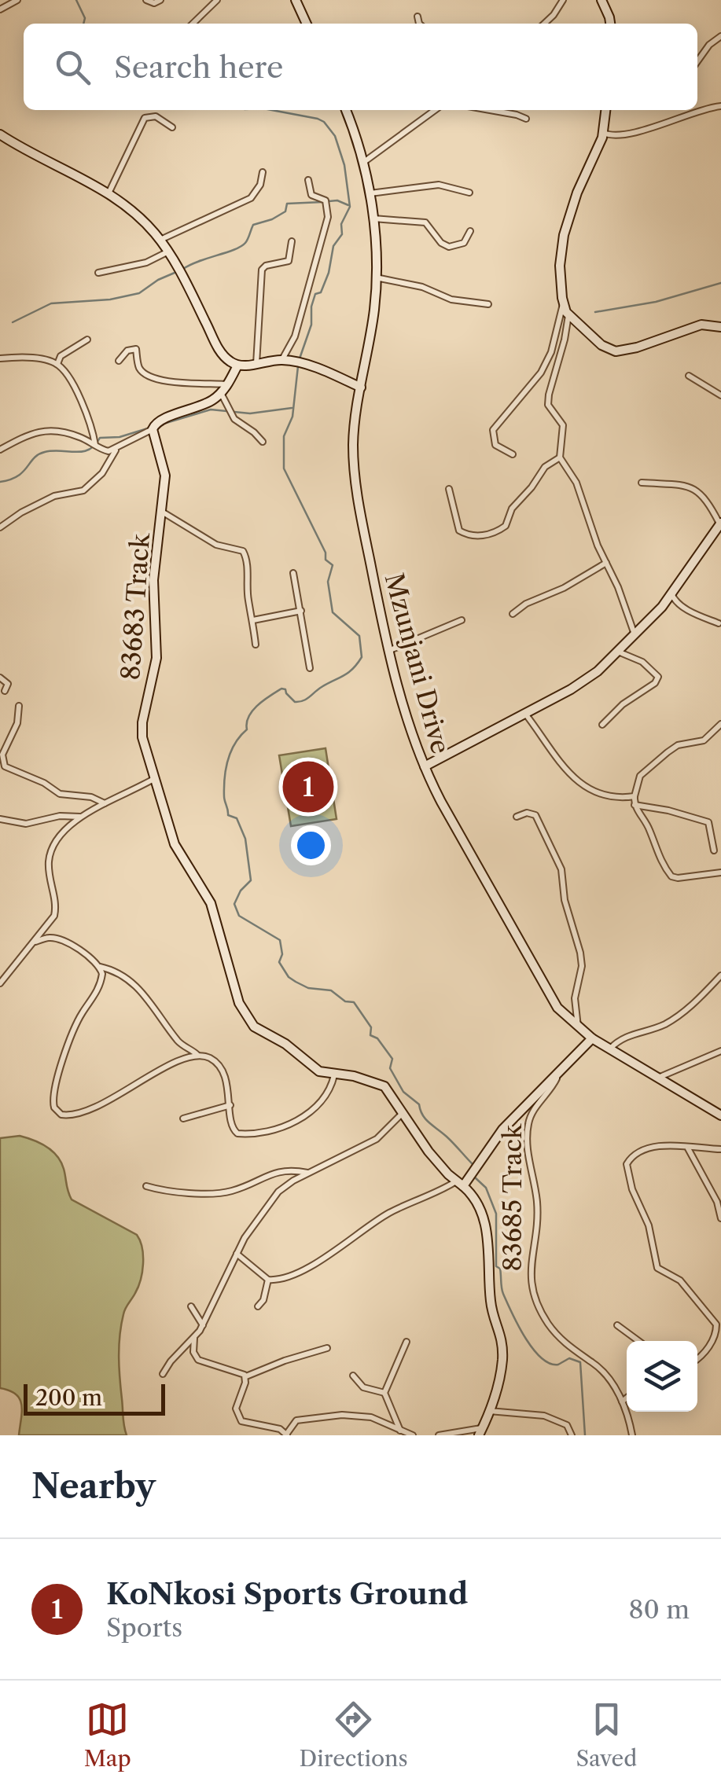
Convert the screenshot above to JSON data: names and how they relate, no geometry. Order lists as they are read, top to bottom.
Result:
{
  "streets": {
    "street": ["83683 Track", "Mzunjani Drive", "83685 Track"]
  },
  "scale_bar": "200 m",
  "page": {
    "search": "Search here",
    "pins": "1",
    "scale": "200 m",
    "heading": "Nearby",
    "list": [
      {
        "mark": "1",
        "name": "KoNkosi Sports Ground",
        "note": "Sports",
        "value": "80 m"
      }
    ],
    "nav": ["Map", "Directions", "Saved"]
  }
}
